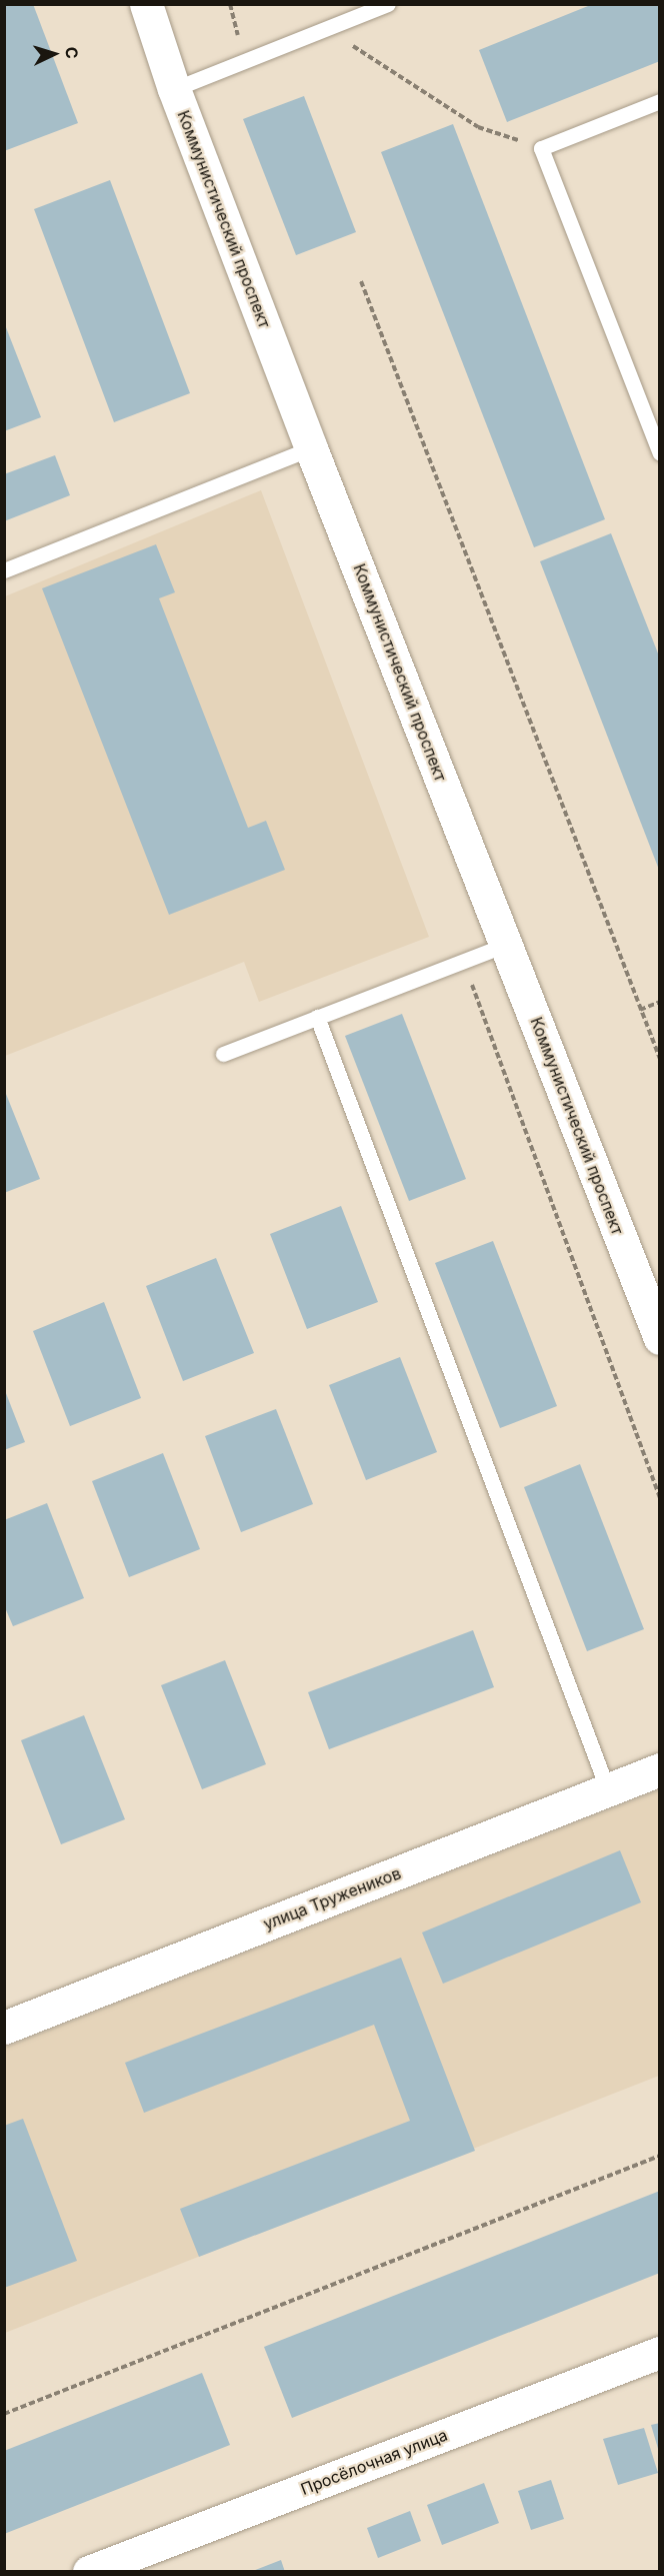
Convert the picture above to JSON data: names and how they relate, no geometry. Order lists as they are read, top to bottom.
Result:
{
  "streets": {
    "main road": ["Коммунистический проспект", "улица Тружеников"],
    "street": ["Просёлочная улица"]
  },
  "north": "right"
}
